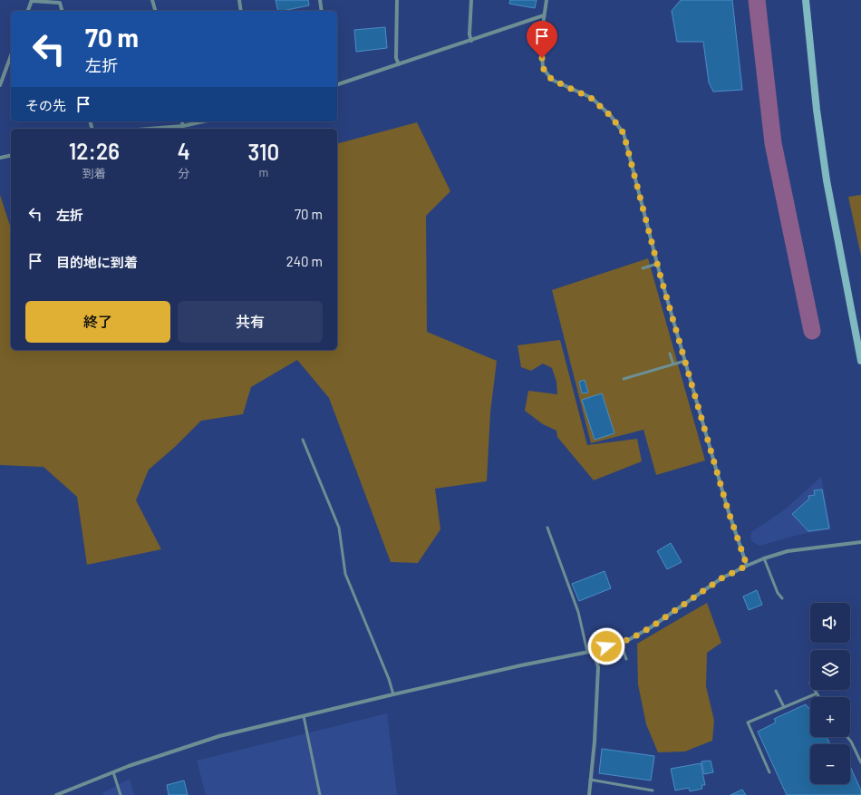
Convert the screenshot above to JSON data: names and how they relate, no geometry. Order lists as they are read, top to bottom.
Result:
{
  "page": {
    "turn": ["70 m", "左折"],
    "then": "その先",
    "eta": [
      "12:26",
      "到着",
      "4",
      "分",
      "310",
      "m"
    ],
    "list": [
      {
        "name": "左折",
        "value": "70 m"
      },
      {
        "name": "目的地に到着",
        "value": "240 m"
      }
    ],
    "buttons": ["終了", "共有"],
    "map_buttons": ["+", "−"]
  }
}
